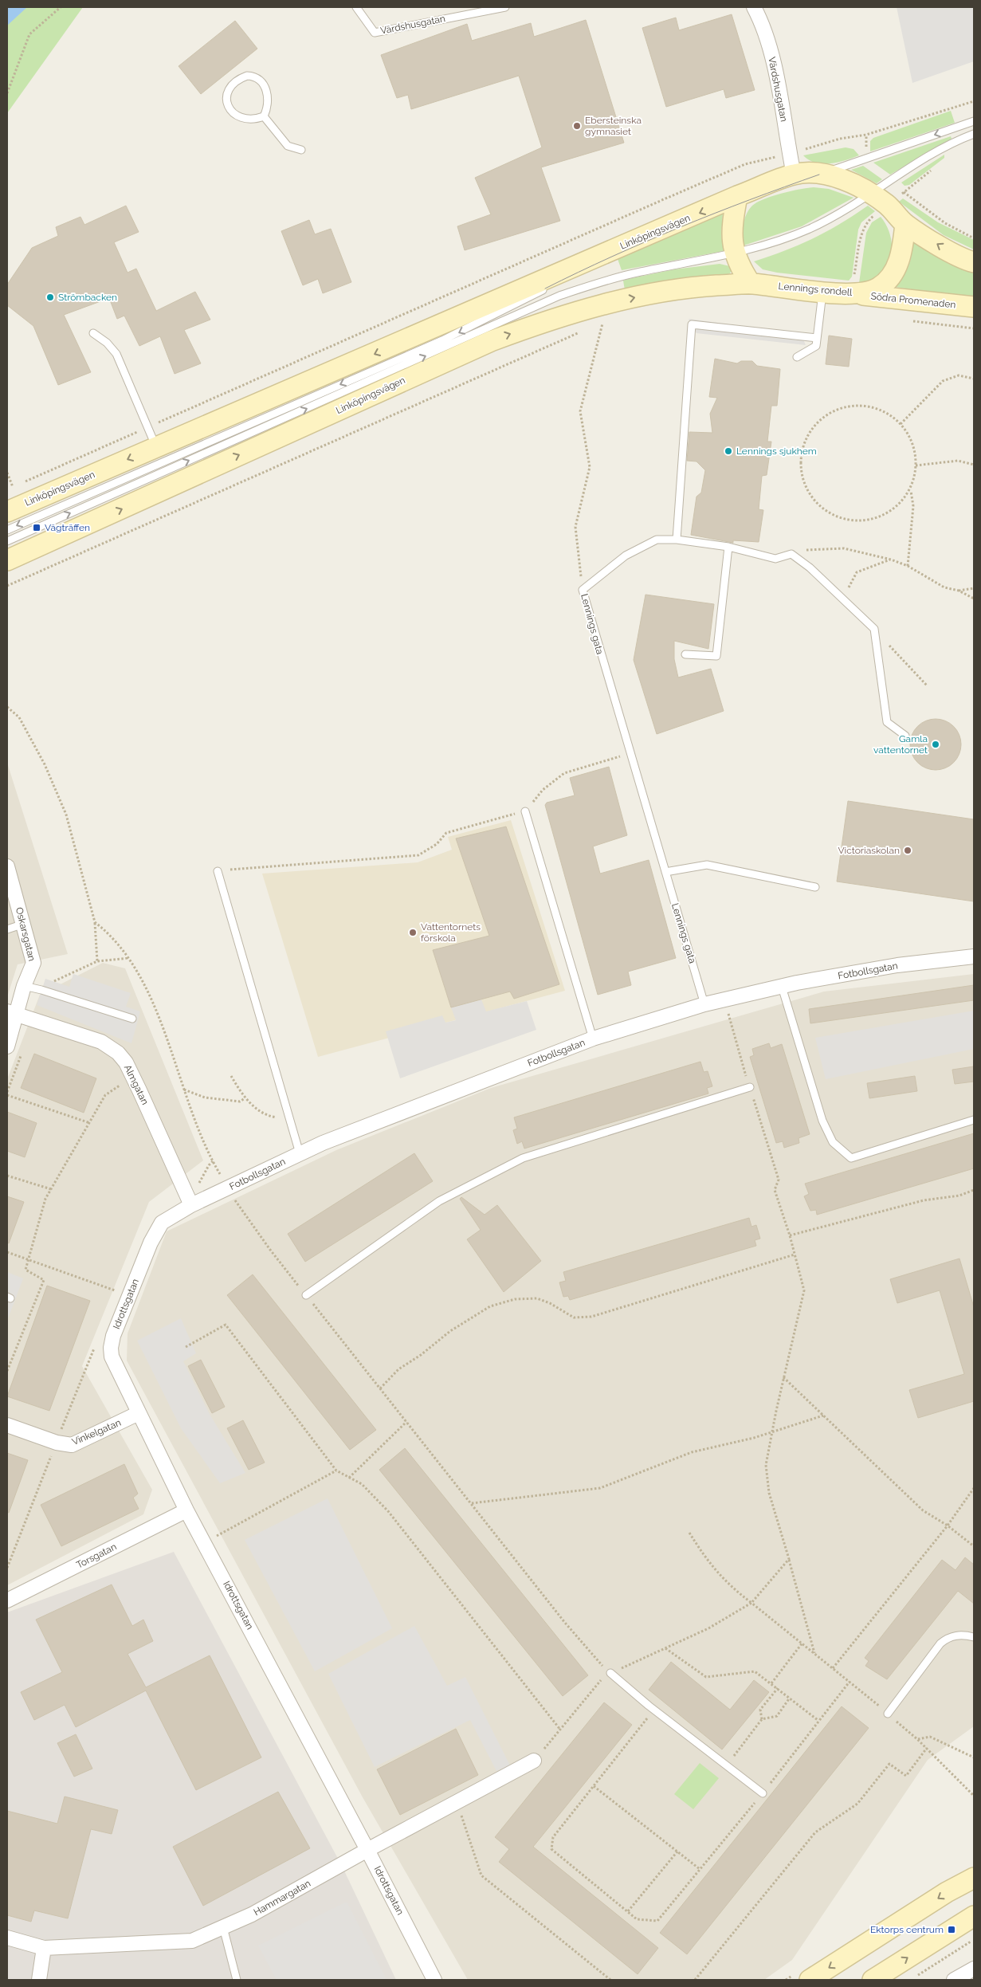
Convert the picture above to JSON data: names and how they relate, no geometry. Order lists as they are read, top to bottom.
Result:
{
  "streets": {
    "street": [
      "Värdshusgatan",
      "Linköpingsvägen",
      "Lennings rondell",
      "Södra Promenaden",
      "Oskarsgatan",
      "Fotbollsgatan",
      "Almgatan",
      "Idrottsgatan",
      "Vinkelgatan",
      "Torsgatan",
      "Hammargatan"
    ],
    "lane": ["Lennings gata"]
  },
  "crossings": [
    ["Linköpingsvägen", "Lennings rondell"],
    ["Lennings rondell", "Södra Promenaden"],
    ["Lennings gata", "Fotbollsgatan"],
    ["Oskarsgatan", "Almgatan"],
    ["Fotbollsgatan", "Almgatan"],
    ["Fotbollsgatan", "Idrottsgatan"],
    ["Idrottsgatan", "Vinkelgatan"],
    ["Idrottsgatan", "Torsgatan"],
    ["Idrottsgatan", "Hammargatan"]
  ],
  "places": {
    "other": [
      "Ebersteinska gymnasiet",
      "Strömbacken",
      "Lennings sjukhem",
      "Gamla vattentornet",
      "Victoriaskolan",
      "Vattentornets förskola"
    ],
    "transit": ["Vägträffen", "Ektorps centrum"]
  }
}
